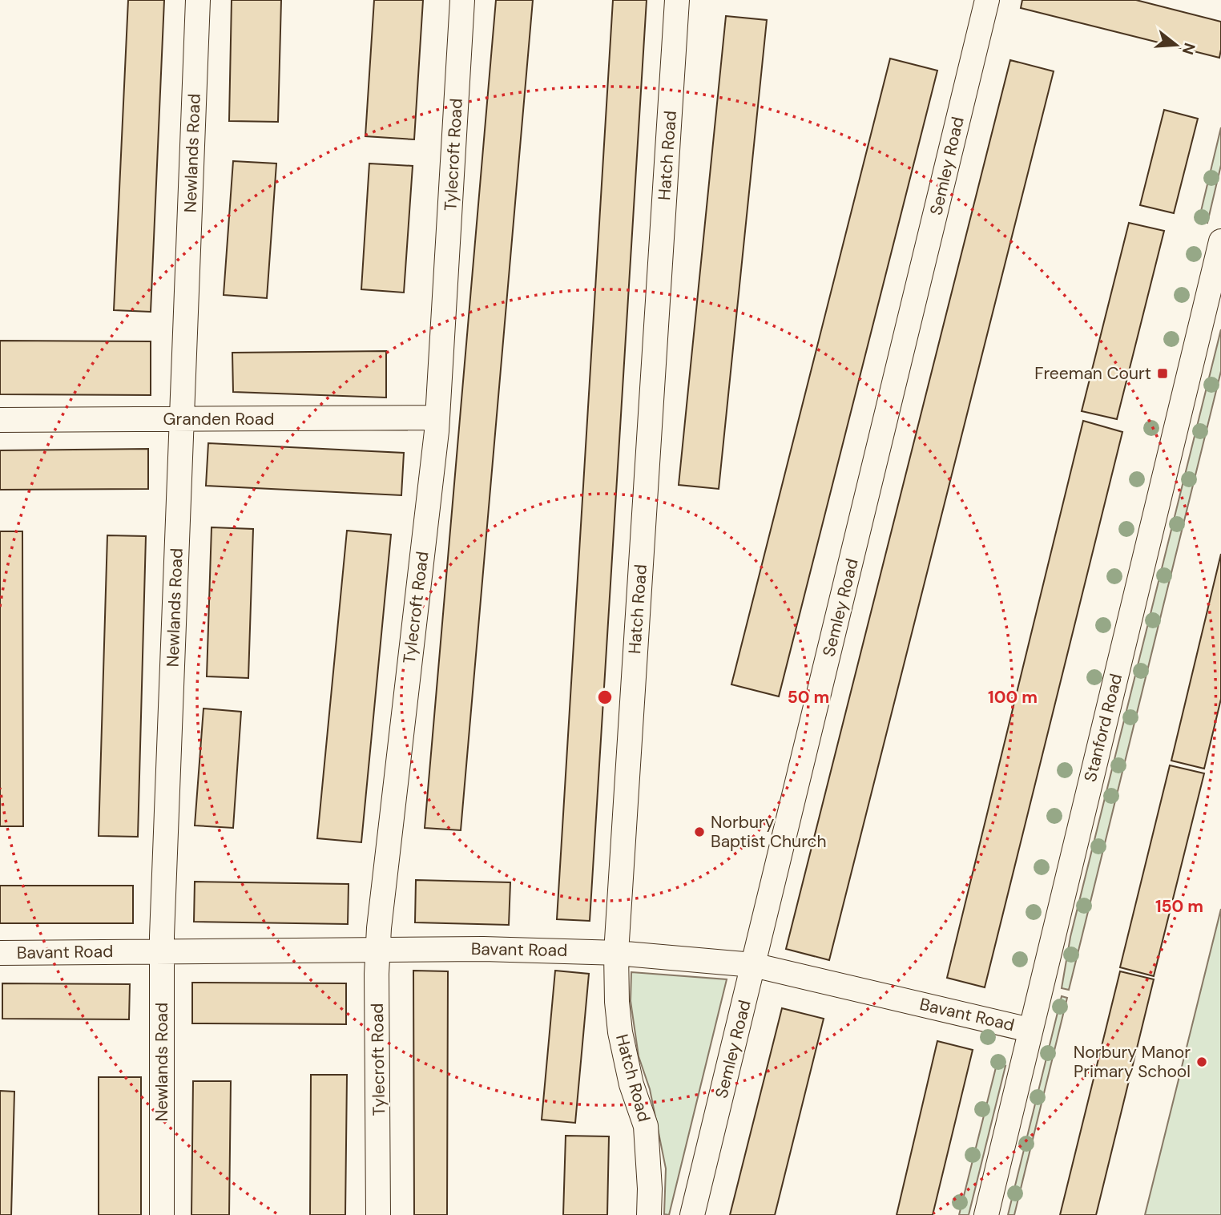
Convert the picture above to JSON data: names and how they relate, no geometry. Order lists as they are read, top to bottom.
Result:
{
  "streets": {
    "street": [
      "Newlands Road",
      "Tylecroft Road",
      "Hatch Road",
      "Semley Road",
      "Granden Road",
      "Stanford Road",
      "Bavant Road"
    ]
  },
  "crossings": [
    ["Newlands Road", "Granden Road"],
    ["Newlands Road", "Bavant Road"],
    ["Tylecroft Road", "Granden Road"],
    ["Tylecroft Road", "Bavant Road"],
    ["Hatch Road", "Bavant Road"],
    ["Semley Road", "Bavant Road"],
    ["Stanford Road", "Bavant Road"]
  ],
  "places": {
    "transit": ["Freeman Court"],
    "other": ["Norbury Baptist Church", "Norbury Manor Primary School"]
  },
  "north": "right",
  "rings": ["50 m", "100 m", "150 m"]
}
